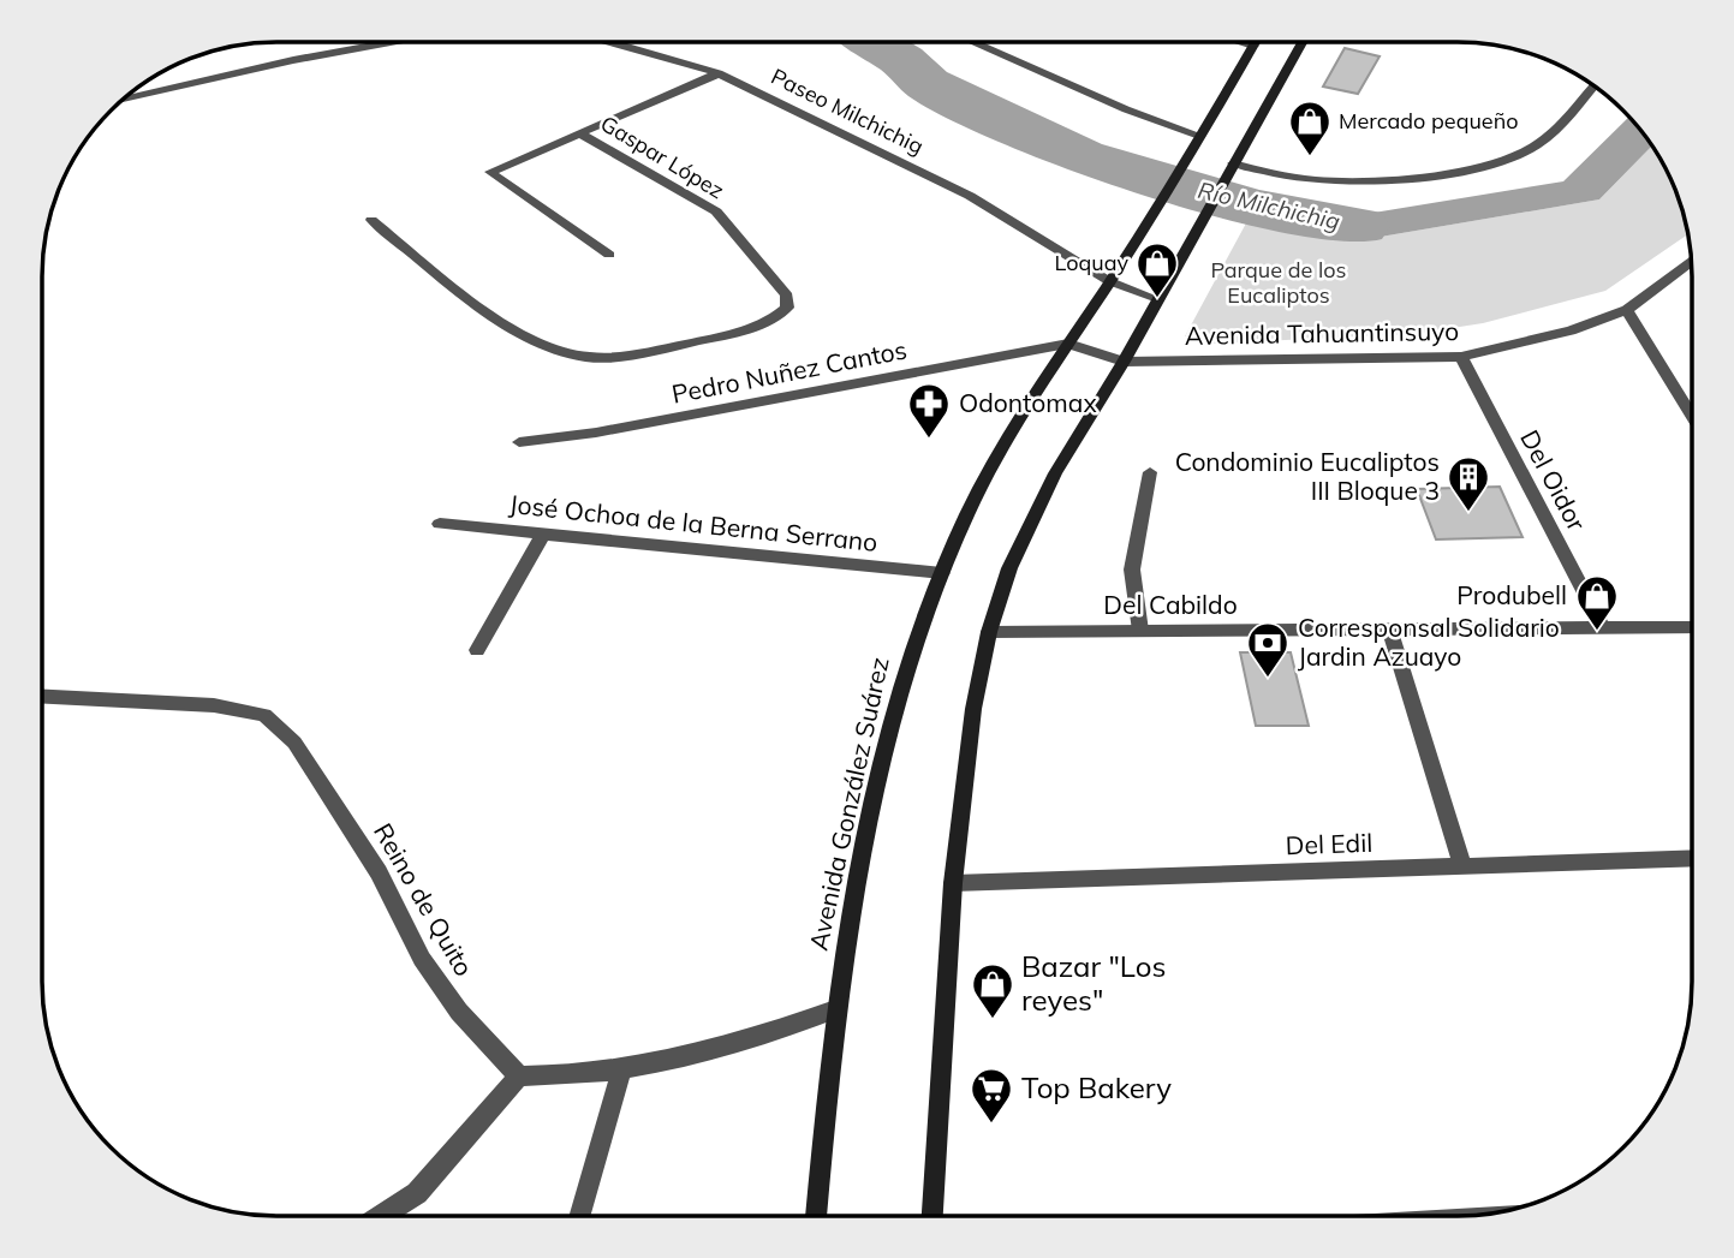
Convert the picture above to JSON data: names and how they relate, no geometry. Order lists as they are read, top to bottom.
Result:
{
  "streets": {
    "main road": ["Avenida González Suárez"],
    "street": [
      "Paseo Milchichig",
      "Gaspar López",
      "Avenida Tahuantinsuyo",
      "Pedro Nuñez Cantos",
      "Del Oidor",
      "José Ochoa de la Berna Serrano",
      "Del Cabildo",
      "Del Edil",
      "Reino de Quito"
    ]
  },
  "crossings": [
    ["Paseo Milchichig", "Avenida González Suárez"],
    ["Avenida Tahuantinsuyo", "Pedro Nuñez Cantos"],
    ["Avenida Tahuantinsuyo", "Del Oidor"],
    ["Avenida Tahuantinsuyo", "Avenida González Suárez"],
    ["Pedro Nuñez Cantos", "Avenida González Suárez"],
    ["Del Oidor", "Del Cabildo"],
    ["José Ochoa de la Berna Serrano", "Avenida González Suárez"]
  ],
  "water": ["Río Milchichig"],
  "parks": ["Parque de los Eucaliptos"],
  "places": {
    "shop": [
      "Mercado pequeño",
      "Loquay",
      "Produbell",
      "Bazar \"Los reyes\""
    ],
    "pharmacy": ["Odontomax"],
    "building": ["Condominio Eucaliptos III Bloque 3"],
    "bank": ["Corresponsal Solidario Jardin Azuayo"],
    "supermarket": ["Top Bakery"]
  }
}
